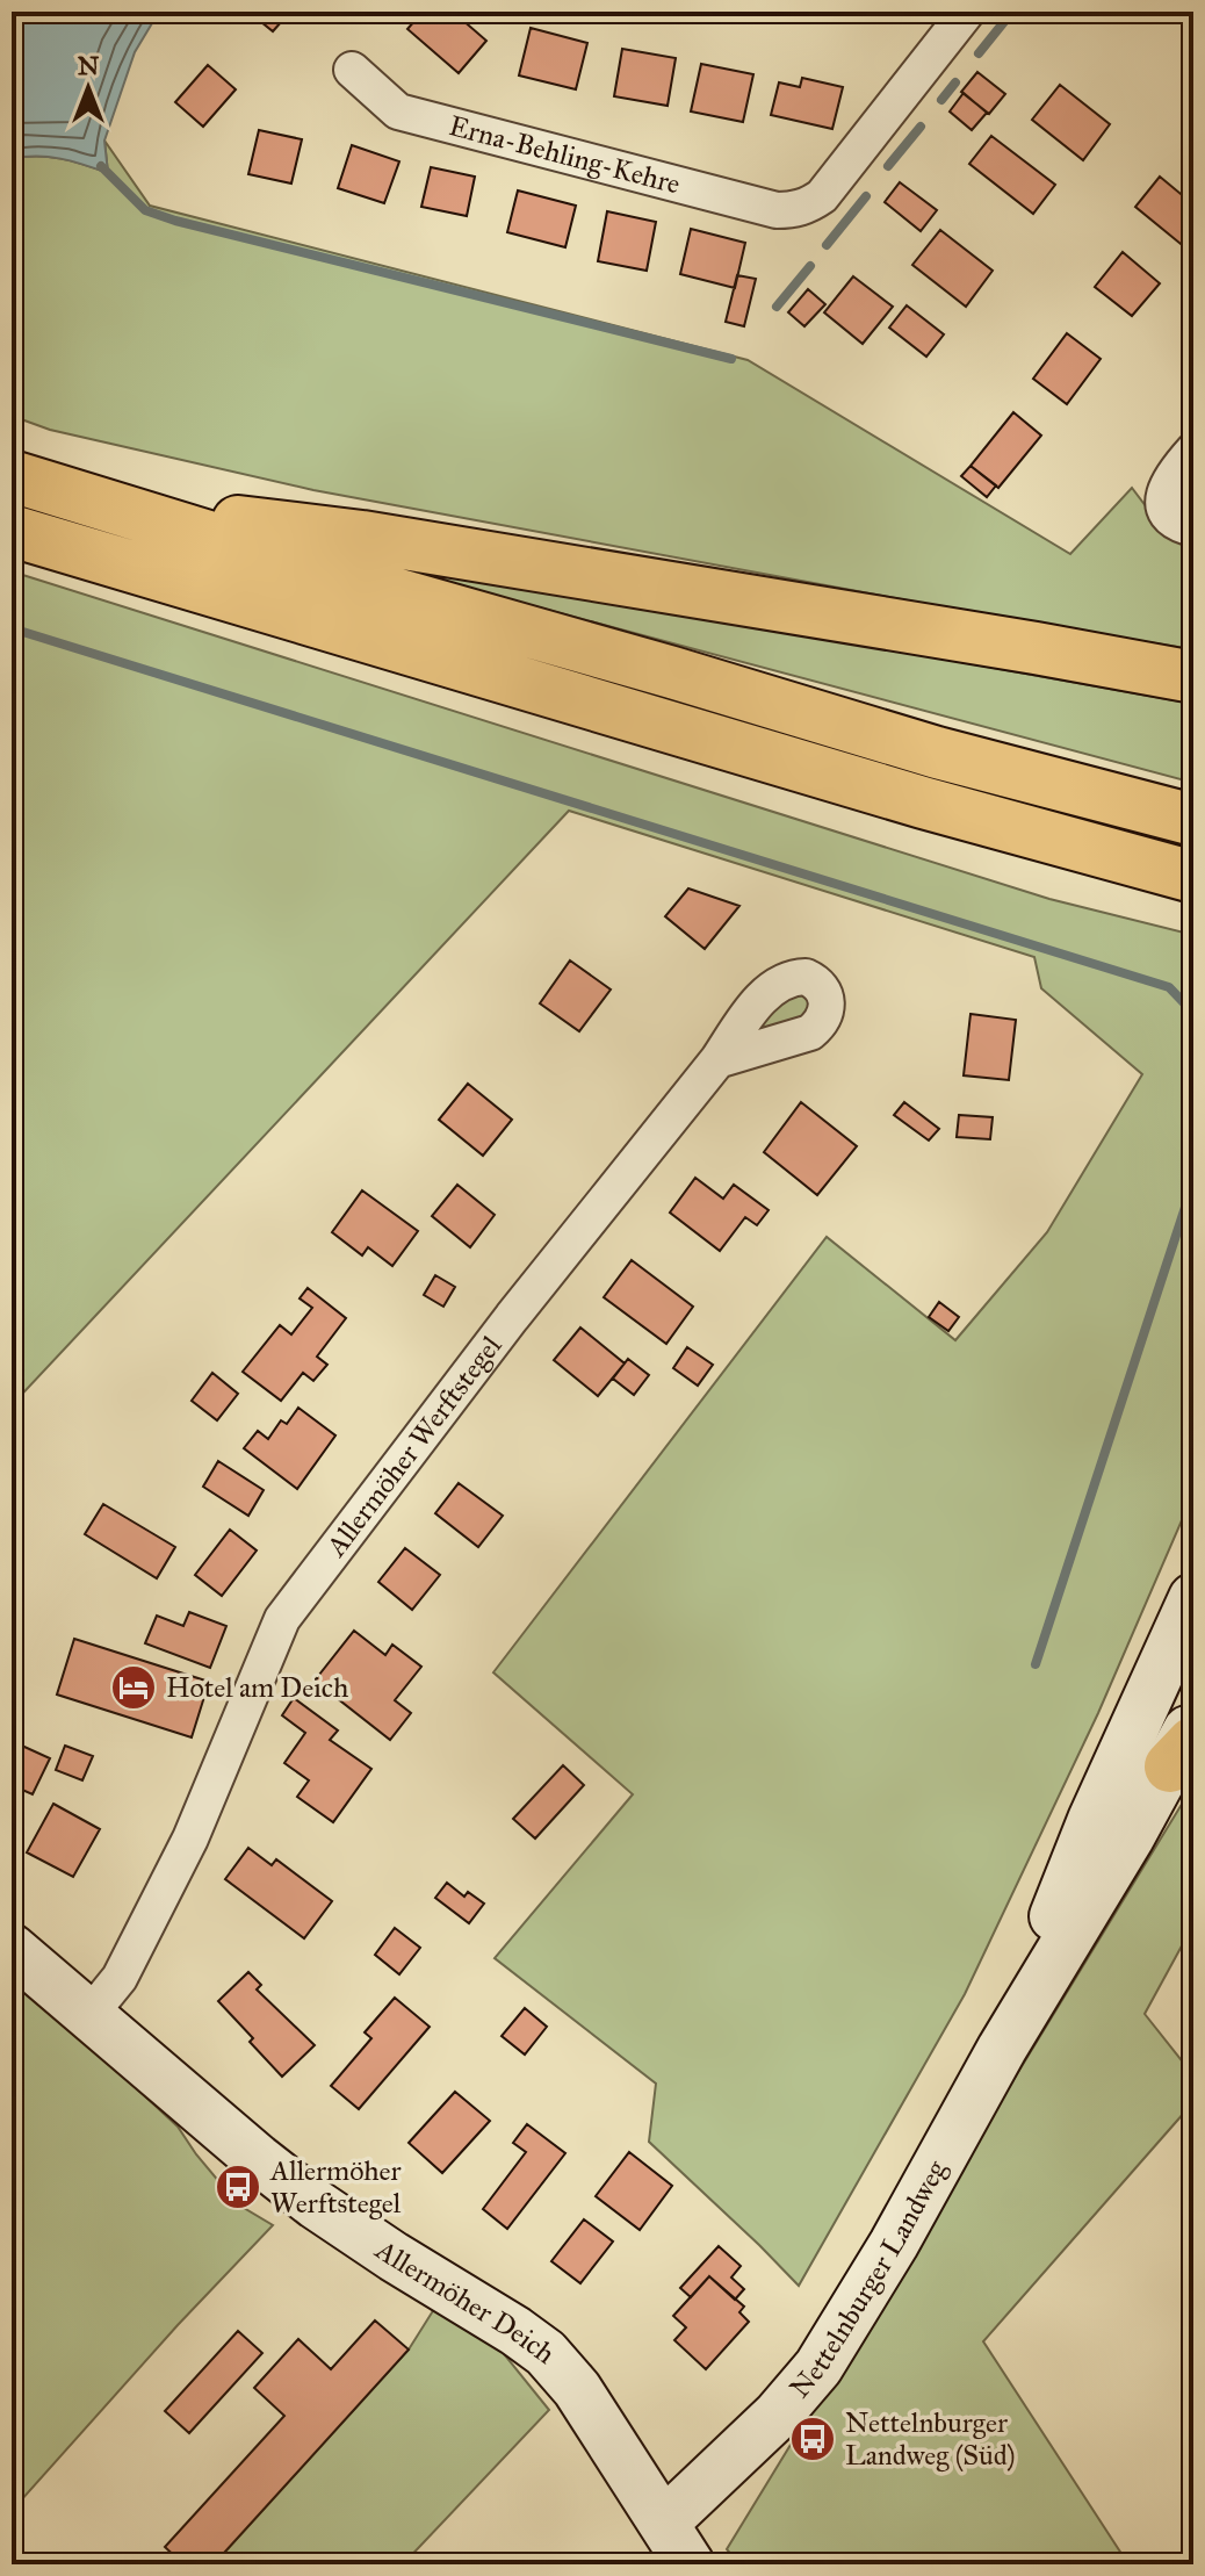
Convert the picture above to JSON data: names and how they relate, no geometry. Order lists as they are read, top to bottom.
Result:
{
  "streets": {
    "street": [
      "Erna-Behling-Kehre",
      "Allermöher Werftstegel",
      "Nettelnburger Landweg",
      "Allermöher Deich"
    ]
  },
  "crossings": [
    ["Allermöher Werftstegel", "Allermöher Deich"],
    ["Nettelnburger Landweg", "Allermöher Deich"]
  ],
  "places": {
    "hotel": ["Hotel am Deich"],
    "bus stop": ["Allermöher Werftstegel", "Nettelnburger Landweg (Süd)"]
  },
  "north": "top"
}
